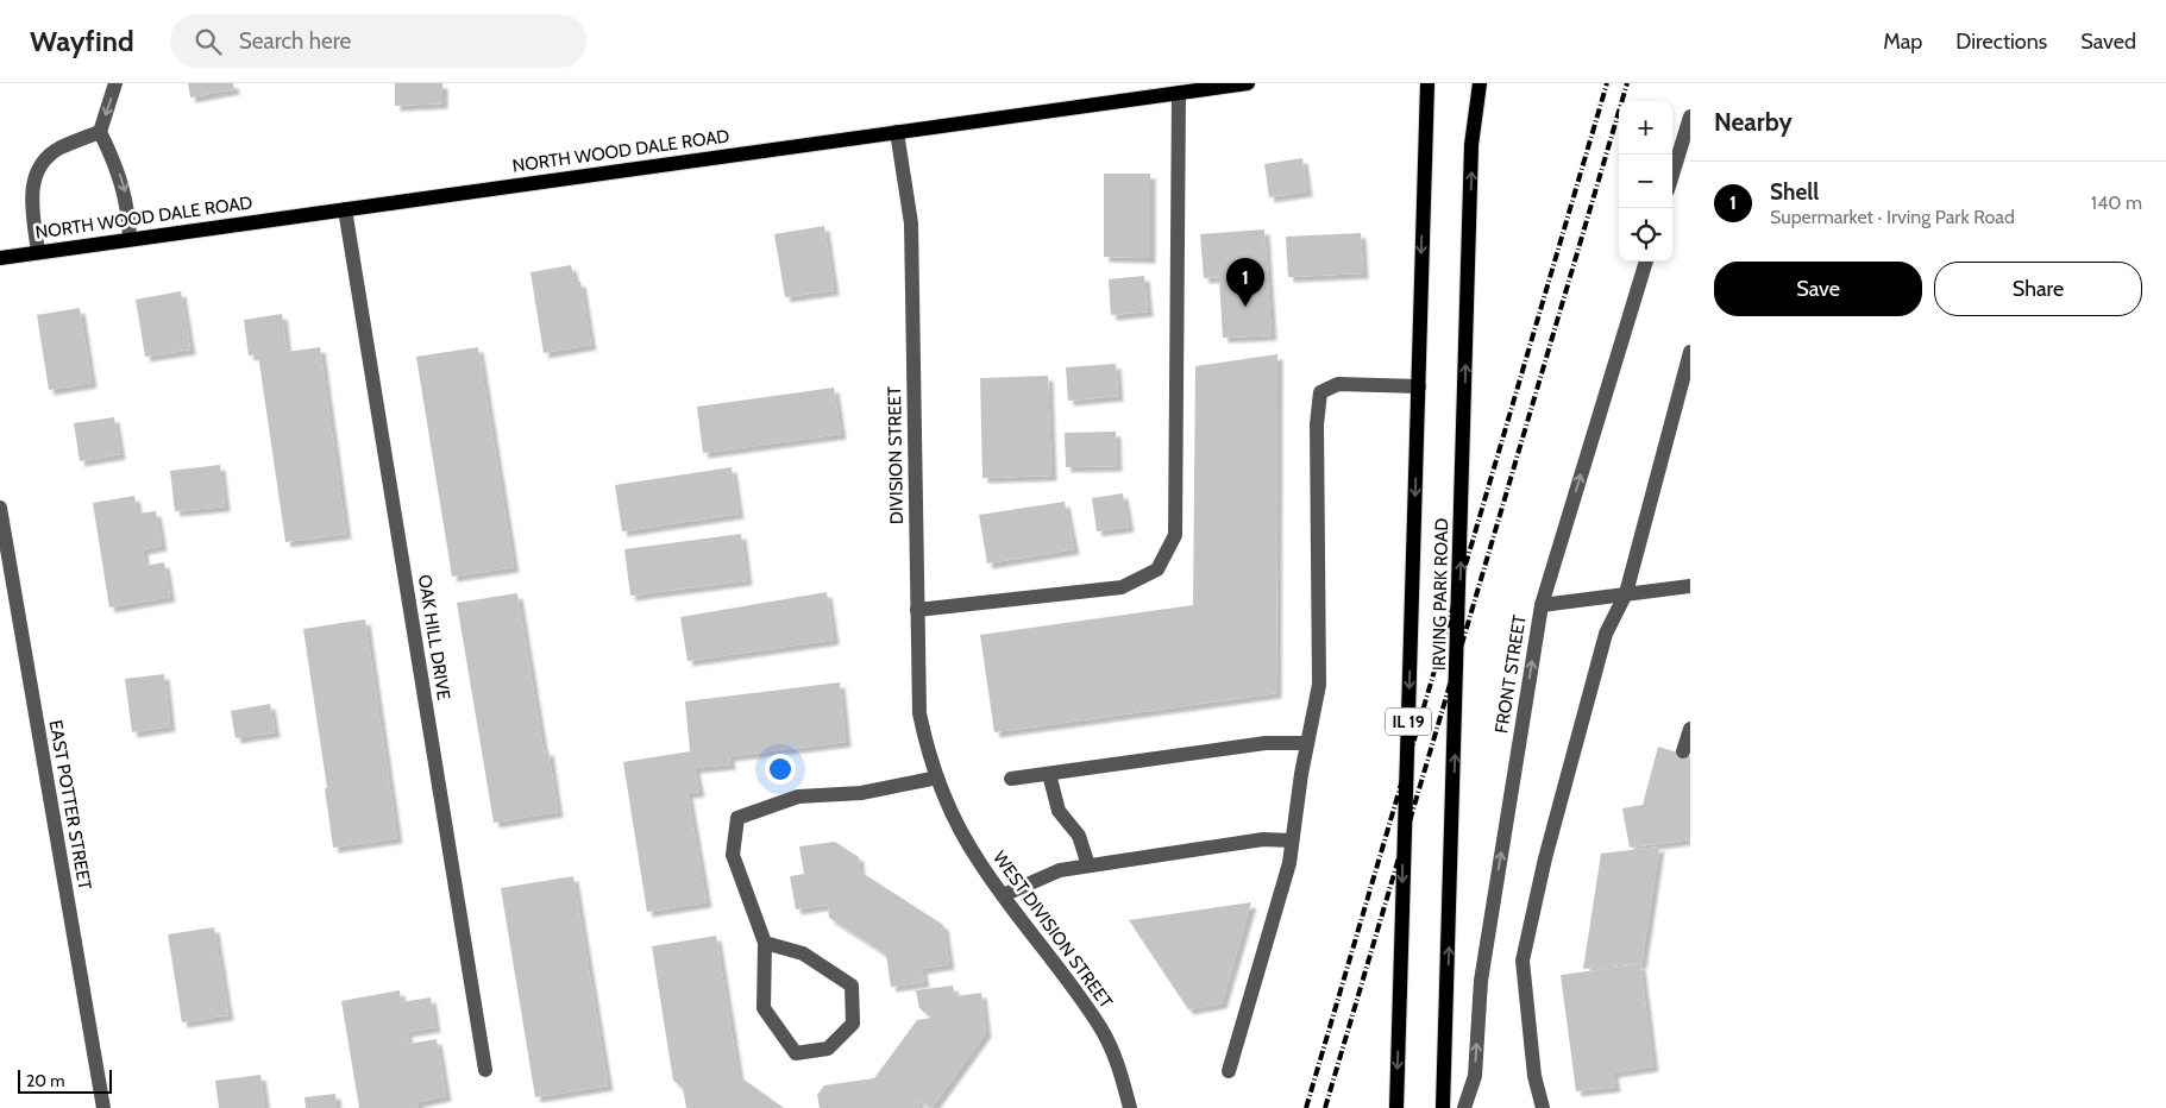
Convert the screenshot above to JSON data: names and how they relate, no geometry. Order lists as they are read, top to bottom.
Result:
{
  "streets": {
    "main road": ["NORTH WOOD DALE ROAD", "IRVING PARK ROAD", "IL 19"],
    "street": [
      "DIVISION STREET",
      "OAK HILL DRIVE",
      "FRONT STREET",
      "EAST POTTER STREET",
      "WEST DIVISION STREET"
    ]
  },
  "crossings": [
    ["NORTH WOOD DALE ROAD", "DIVISION STREET"],
    ["NORTH WOOD DALE ROAD", "OAK HILL DRIVE"],
    ["DIVISION STREET", "WEST DIVISION STREET"]
  ],
  "scale_bar": "20 m",
  "page": {
    "header": "Wayfind",
    "search": "Search here",
    "nav": ["Map", "Directions", "Saved"],
    "heading": "Nearby",
    "map_buttons": ["+", "−"],
    "list": [
      {
        "mark": "1",
        "name": "Shell",
        "note": "Supermarket · Irving Park Road",
        "value": "140 m"
      }
    ],
    "buttons": ["Save", "Share"],
    "pins": "1",
    "scale": "20 m"
  }
}
